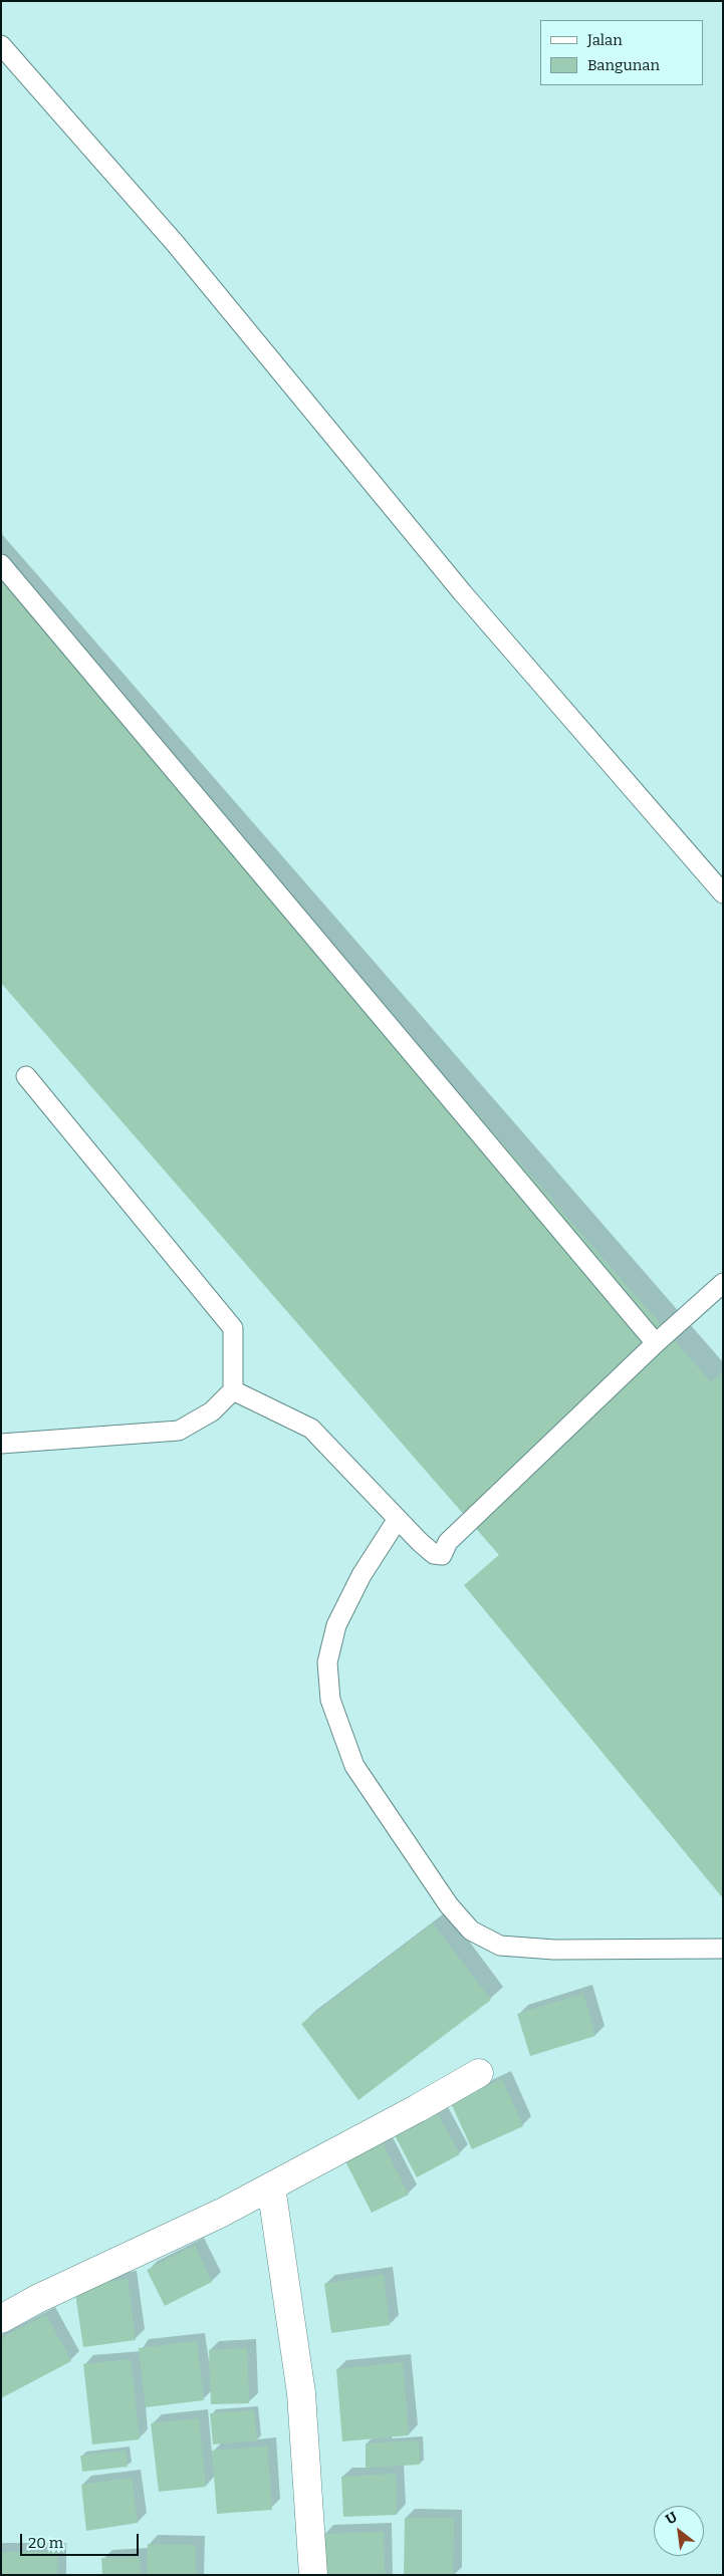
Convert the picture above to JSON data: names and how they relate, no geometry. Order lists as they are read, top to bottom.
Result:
{
  "legend": ["Jalan", "Bangunan"],
  "scale_bar": "20 m",
  "north": "top left"
}
